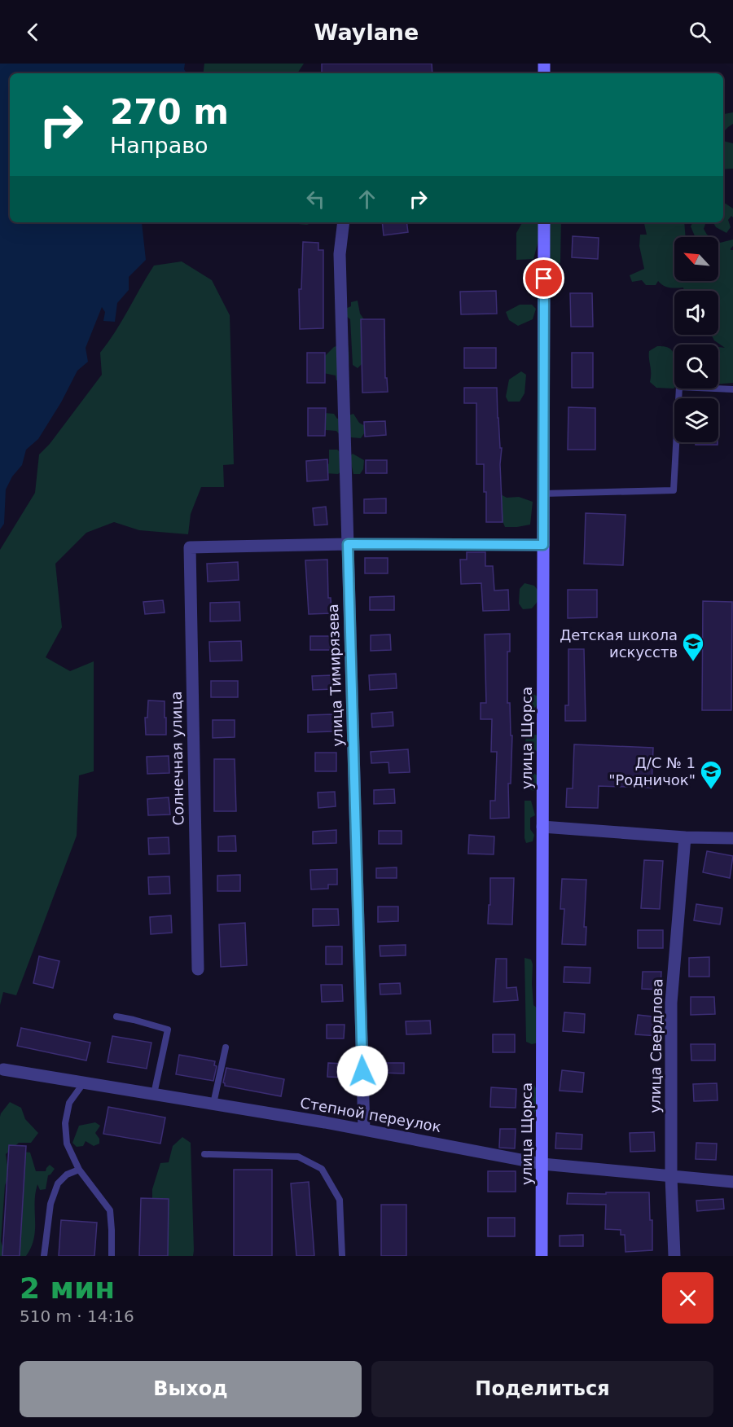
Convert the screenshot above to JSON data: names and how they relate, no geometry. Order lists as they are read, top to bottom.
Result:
{
  "streets": {
    "street": [
      "улица Тимирязева",
      "улица Щорса",
      "Солнечная улица",
      "улица Свердлова",
      "Степной переулок"
    ]
  },
  "crossings": [
    ["улица Тимирязева", "Солнечная улица"],
    ["улица Тимирязева", "Степной переулок"],
    ["улица Щорса", "Степной переулок"],
    ["улица Свердлова", "Степной переулок"]
  ],
  "places": {
    "school or university": ["Детская школа искусств", "Д/С № 1 \"Родничок\""]
  },
  "north": "top left",
  "page": {
    "header": "Waylane",
    "turn": ["270 m", "Направо"],
    "heading": ["2 мин", "510 m · 14:16"],
    "buttons": ["Выход", "Поделиться"]
  }
}
